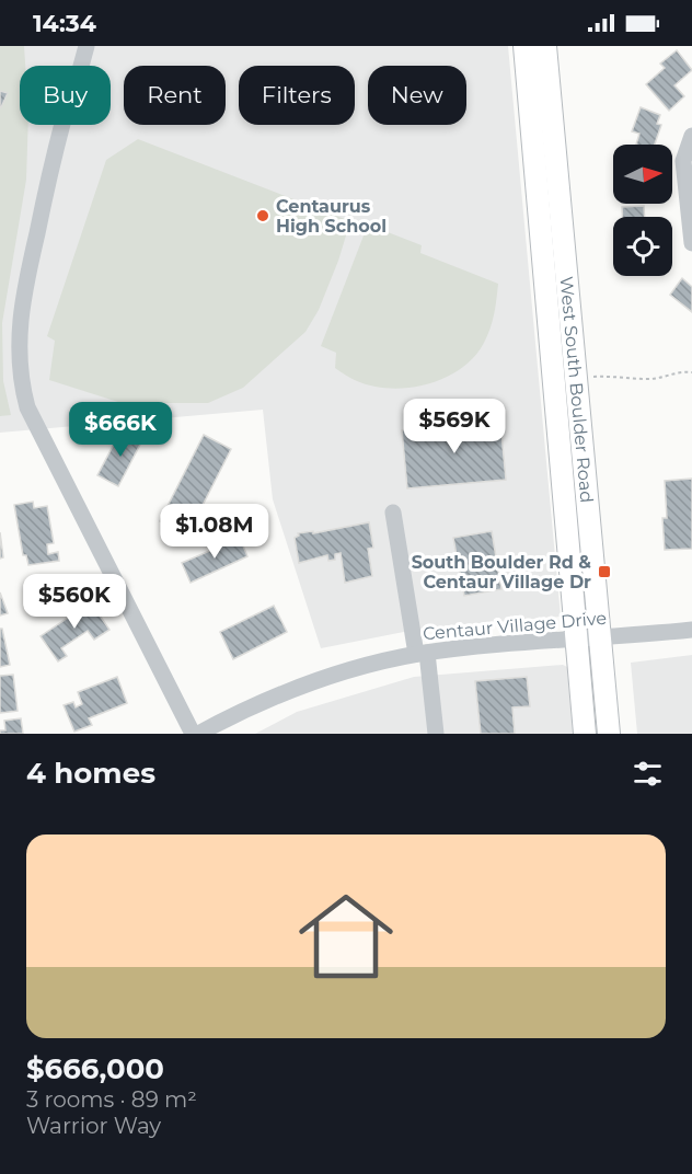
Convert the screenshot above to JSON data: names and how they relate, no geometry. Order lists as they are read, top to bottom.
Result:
{
  "streets": {
    "main road": ["West South Boulder Road"],
    "street": ["Centaur Village Drive"]
  },
  "crossings": [
    ["West South Boulder Road", "Centaur Village Drive"]
  ],
  "places": {
    "other": ["Centaurus High School"],
    "transit": ["South Boulder Rd & Centaur Village Dr"]
  },
  "north": "right",
  "page": {
    "status": "14:34",
    "chip": [
      "Buy",
      "Rent",
      "Filters",
      "New"
    ],
    "price": [
      "$569K",
      "$666K",
      "$1.08M",
      "$560K"
    ],
    "heading": "4 homes",
    "list": [
      {
        "name": "$666,000",
        "note": "3 rooms · 89 m² · Warrior Way"
      }
    ]
  }
}
